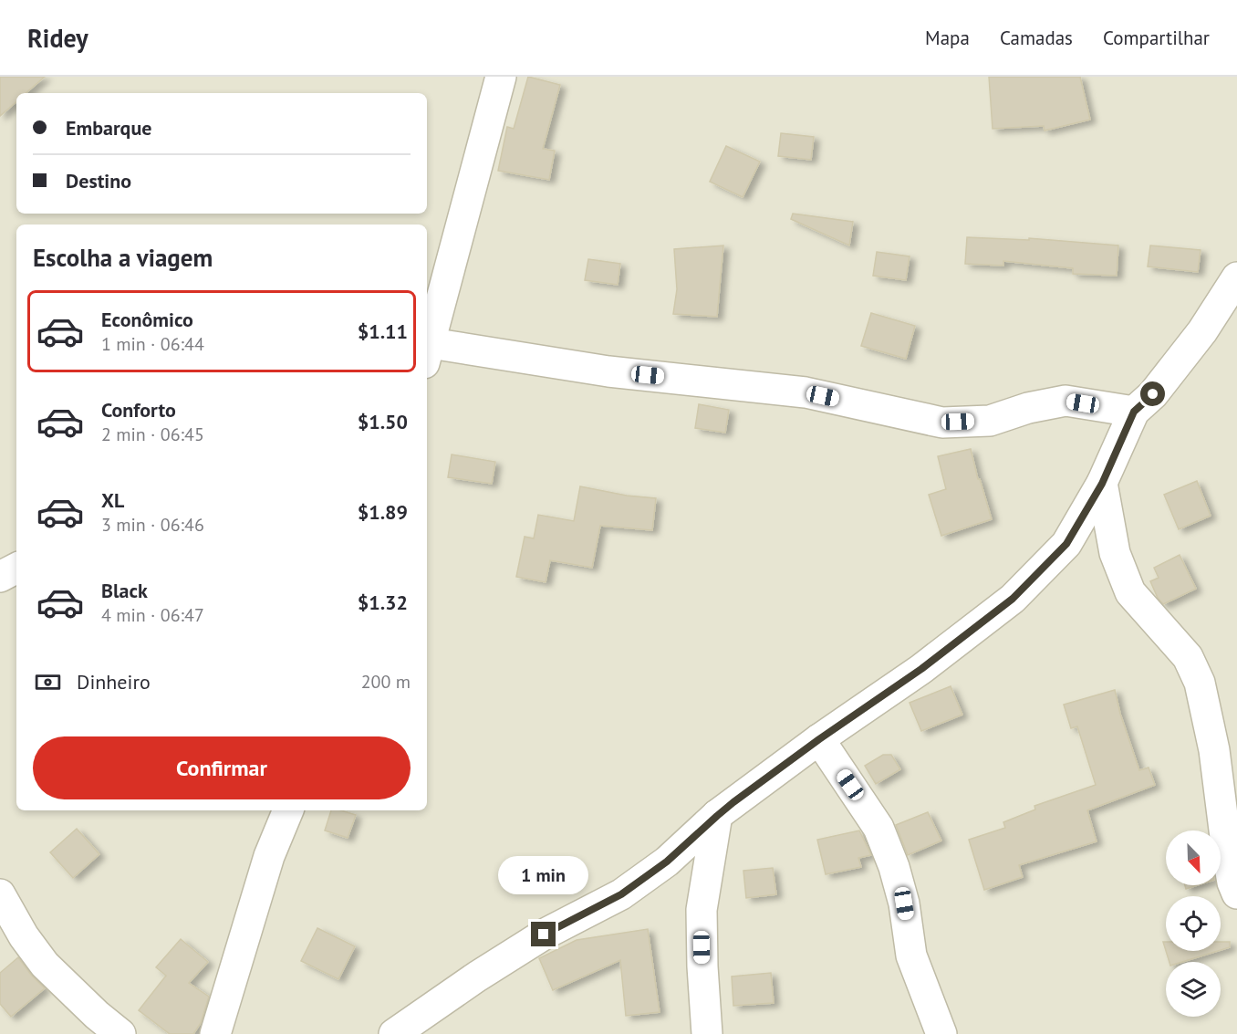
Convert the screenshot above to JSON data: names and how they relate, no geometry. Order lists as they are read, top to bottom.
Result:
{
  "north": "bottom right",
  "page": {
    "header": "Ridey",
    "nav": ["Mapa", "Camadas", "Compartilhar"],
    "banner": ["Embarque", "Destino"],
    "heading": "Escolha a viagem",
    "list": [
      {
        "name": "Econômico",
        "note": "1 min · 06:44",
        "value": "$1.11"
      },
      {
        "name": "Conforto",
        "note": "2 min · 06:45",
        "value": "$1.50"
      },
      {
        "name": "XL",
        "note": "3 min · 06:46",
        "value": "$1.89"
      },
      {
        "name": "Black",
        "note": "4 min · 06:47",
        "value": "$1.32"
      }
    ],
    "pay": ["Dinheiro", "200 m"],
    "buttons": "Confirmar",
    "bubble": "1 min"
  }
}
